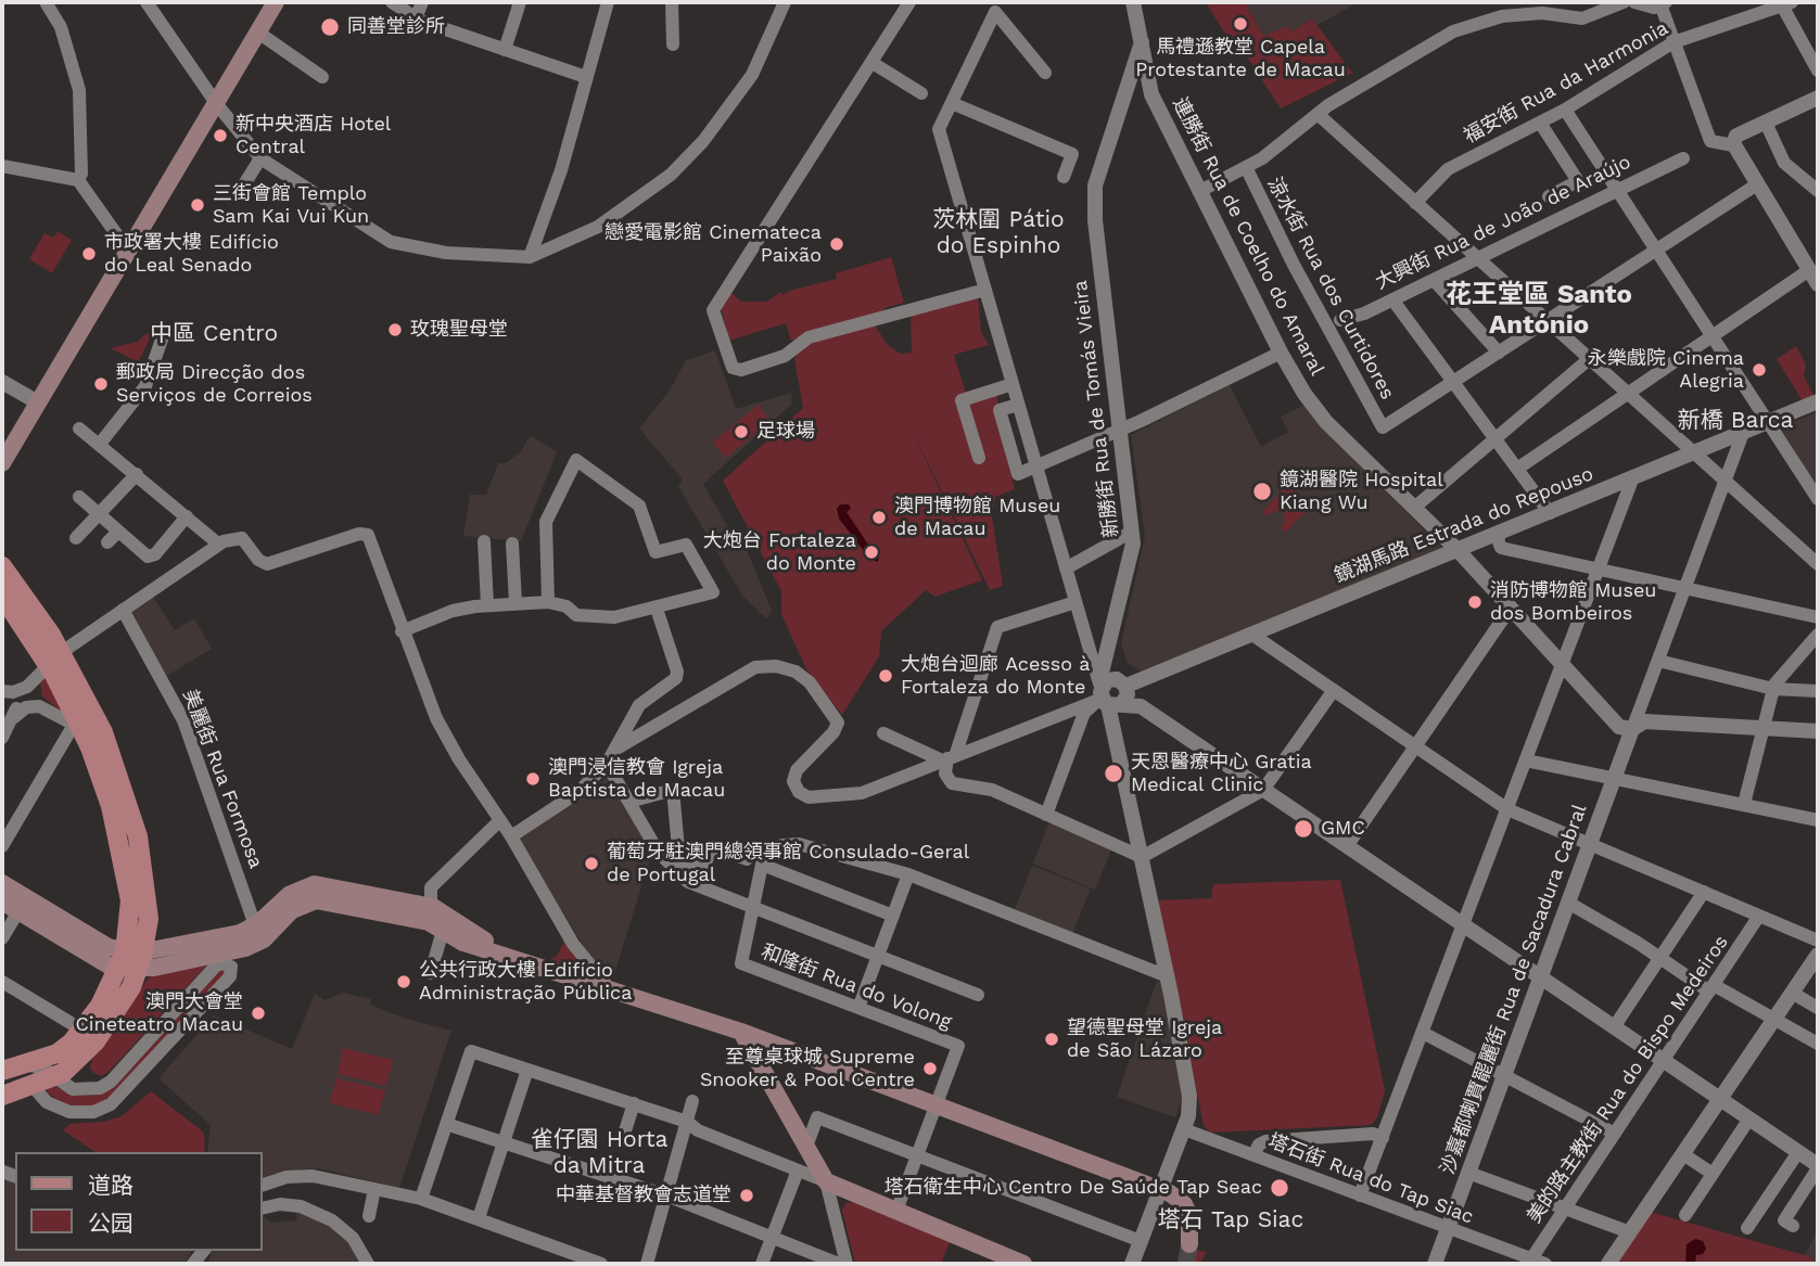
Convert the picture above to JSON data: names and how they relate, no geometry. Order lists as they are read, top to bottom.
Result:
{
  "streets": {
    "street": [
      "福安街 Rua da Harmonia",
      "大興街 Rua de João de Araújo",
      "連勝街 Rua de Coelho do Amaral",
      "涼水街 Rua dos Curtidores",
      "新勝街 Rua de Tomás Vieira",
      "鏡湖馬路 Estrada do Repouso",
      "美麗街 Rua Formosa",
      "和隆街 Rua do Volong",
      "沙嘉都喇賈罷麗街 Rua de Sacadura Cabral",
      "美的路主教街 Rua do Bispo Medeiros",
      "塔石街 Rua do Tap Siac"
    ]
  },
  "crossings": [
    ["連勝街 Rua de Coelho do Amaral", "新勝街 Rua de Tomás Vieira"],
    ["連勝街 Rua de Coelho do Amaral", "鏡湖馬路 Estrada do Repouso"],
    ["連勝街 Rua de Coelho do Amaral", "沙嘉都喇賈罷麗街 Rua de Sacadura Cabral"],
    ["新勝街 Rua de Tomás Vieira", "塔石街 Rua do Tap Siac"],
    ["沙嘉都喇賈罷麗街 Rua de Sacadura Cabral", "塔石街 Rua do Tap Siac"],
    ["美的路主教街 Rua do Bispo Medeiros", "塔石街 Rua do Tap Siac"]
  ],
  "districts": [
    "茨林圍 Pátio do Espinho",
    "花王堂區 Santo António",
    "中區 Centro",
    "新橋 Barca",
    "雀仔園 Horta da Mitra",
    "塔石 Tap Siac"
  ],
  "places": [
    "馬禮遜教堂 Capela Protestante de Macau",
    "同善堂診所",
    "新中央酒店 Hotel Central",
    "三街會館 Templo Sam Kai Vui Kun",
    "戀愛電影館 Cinemateca Paixão",
    "市政署大樓 Edifício do Leal Senado",
    "玫瑰聖母堂",
    "永樂戲院 Cinema Alegria",
    "郵政局 Direcção dos Serviços de Correios",
    "足球場",
    "鏡湖醫院 Hospital Kiang Wu",
    "澳門博物館 Museu de Macau",
    "大炮台 Fortaleza do Monte",
    "消防博物館 Museu dos Bombeiros",
    "大炮台迴廊 Acesso à Fortaleza do Monte",
    "天恩醫療中心 Gratia Medical Clinic",
    "澳門浸信教會 Igreja Baptista de Macau",
    "GMC",
    "葡萄牙駐澳門總領事館 Consulado-Geral de Portugal",
    "公共行政大樓 Edifício Administração Pública",
    "澳門大會堂 Cineteatro Macau",
    "望德聖母堂 Igreja de São Lázaro",
    "至尊桌球城 Supreme Snooker & Pool Centre",
    "塔石衛生中心 Centro De Saúde Tap Seac",
    "中華基督教會志道堂"
  ],
  "legend": ["道路", "公园"]
}
